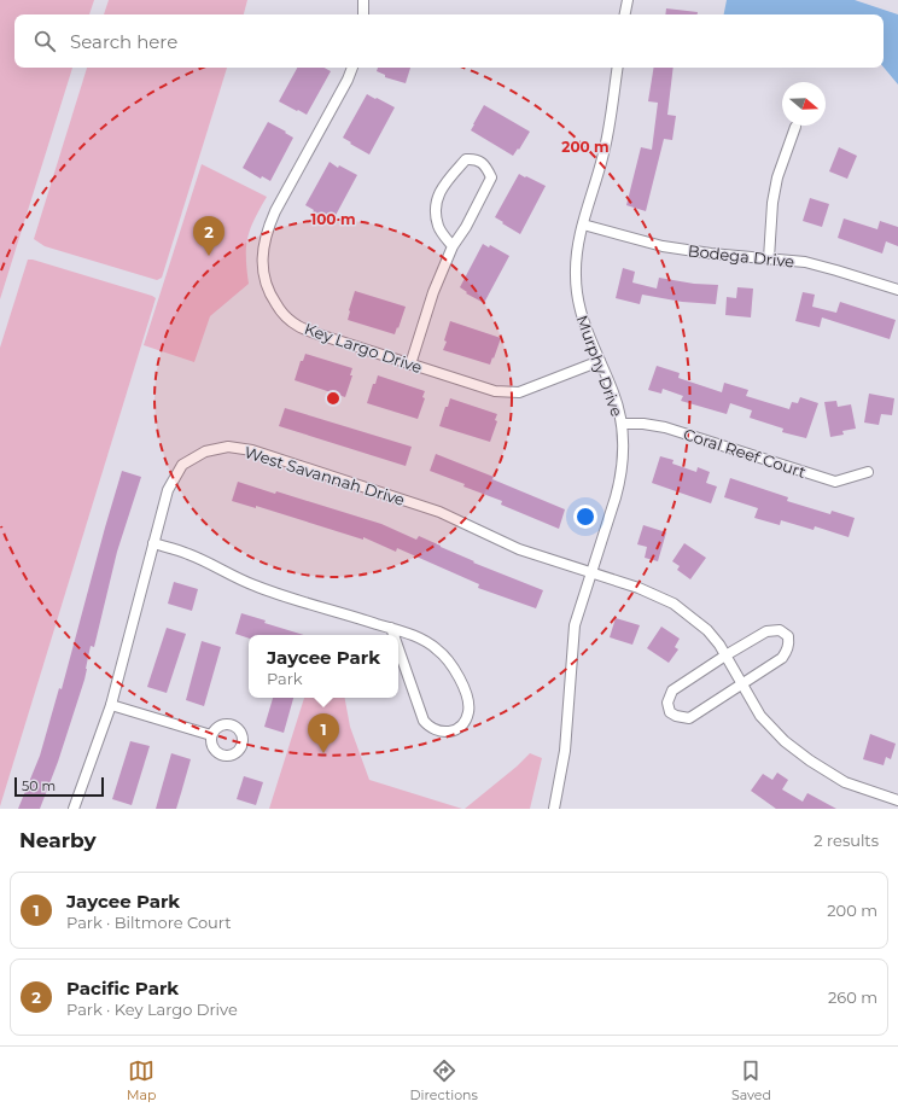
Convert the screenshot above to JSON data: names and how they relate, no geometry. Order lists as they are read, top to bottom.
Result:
{
  "streets": {
    "street": [
      "Bodega Drive",
      "Key Largo Drive",
      "Murphy Drive",
      "Coral Reef Court",
      "West Savannah Drive"
    ]
  },
  "crossings": [
    ["Bodega Drive", "Murphy Drive"],
    ["Key Largo Drive", "Murphy Drive"],
    ["Murphy Drive", "Coral Reef Court"],
    ["Murphy Drive", "West Savannah Drive"]
  ],
  "scale_bar": "50 m",
  "north": "right",
  "page": {
    "search": "Search here",
    "pins": ["2", "1"],
    "popup": ["Jaycee Park", "Park"],
    "scale": "50 m",
    "heading": ["Nearby", "2 results"],
    "list": [
      {
        "mark": "1",
        "name": "Jaycee Park",
        "note": "Park · Biltmore Court",
        "value": "200 m"
      },
      {
        "mark": "2",
        "name": "Pacific Park",
        "note": "Park · Key Largo Drive",
        "value": "260 m"
      }
    ],
    "nav": ["Map", "Directions", "Saved"]
  },
  "rings": ["200 m", "100 m"]
}
